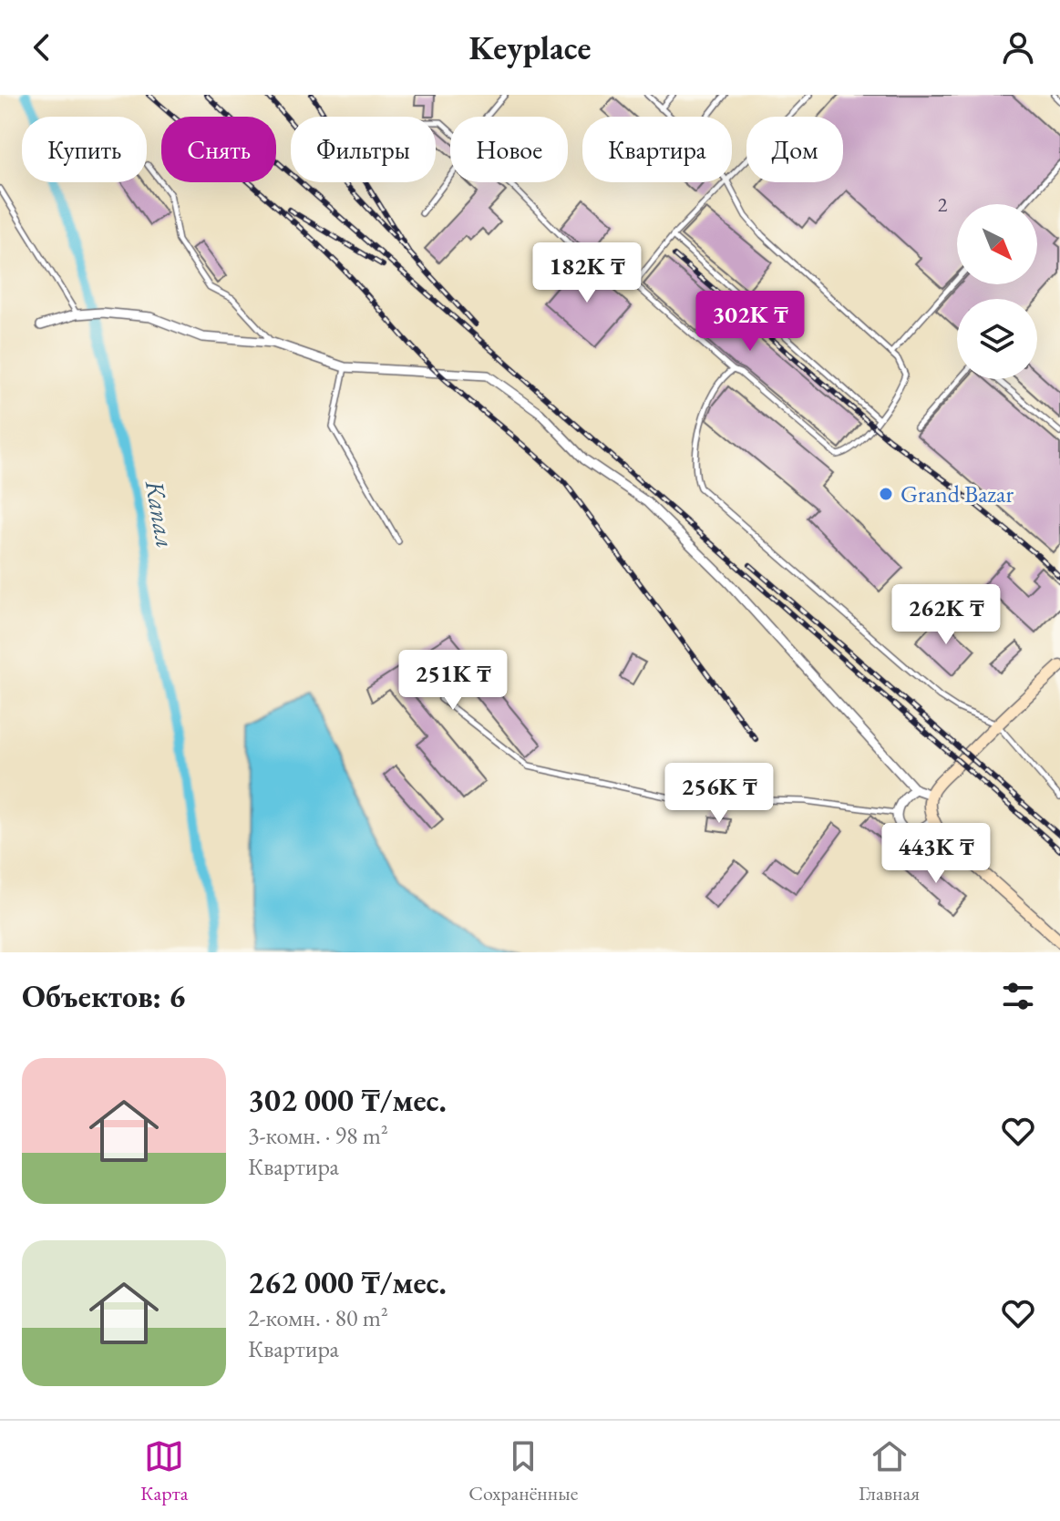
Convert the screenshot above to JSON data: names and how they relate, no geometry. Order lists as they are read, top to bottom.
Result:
{
  "water": ["Капал"],
  "places": ["Grand Bazar"],
  "house_numbers": ["2"],
  "north": "bottom right",
  "page": {
    "header": "Keyplace",
    "chip": [
      "Купить",
      "Снять",
      "Фильтры",
      "Новое",
      "Квартира",
      "Дом"
    ],
    "price": [
      "182K ₸",
      "302K ₸",
      "262K ₸",
      "251K ₸",
      "256K ₸",
      "443K ₸"
    ],
    "heading": "Объектов: 6",
    "list": [
      {
        "name": "302 000 ₸/мес.",
        "note": "3-комн. · 98 m² · Квартира"
      },
      {
        "name": "262 000 ₸/мес.",
        "note": "2-комн. · 80 m² · Квартира"
      }
    ],
    "tabs": ["Карта", "Сохранённые", "Главная"]
  }
}
